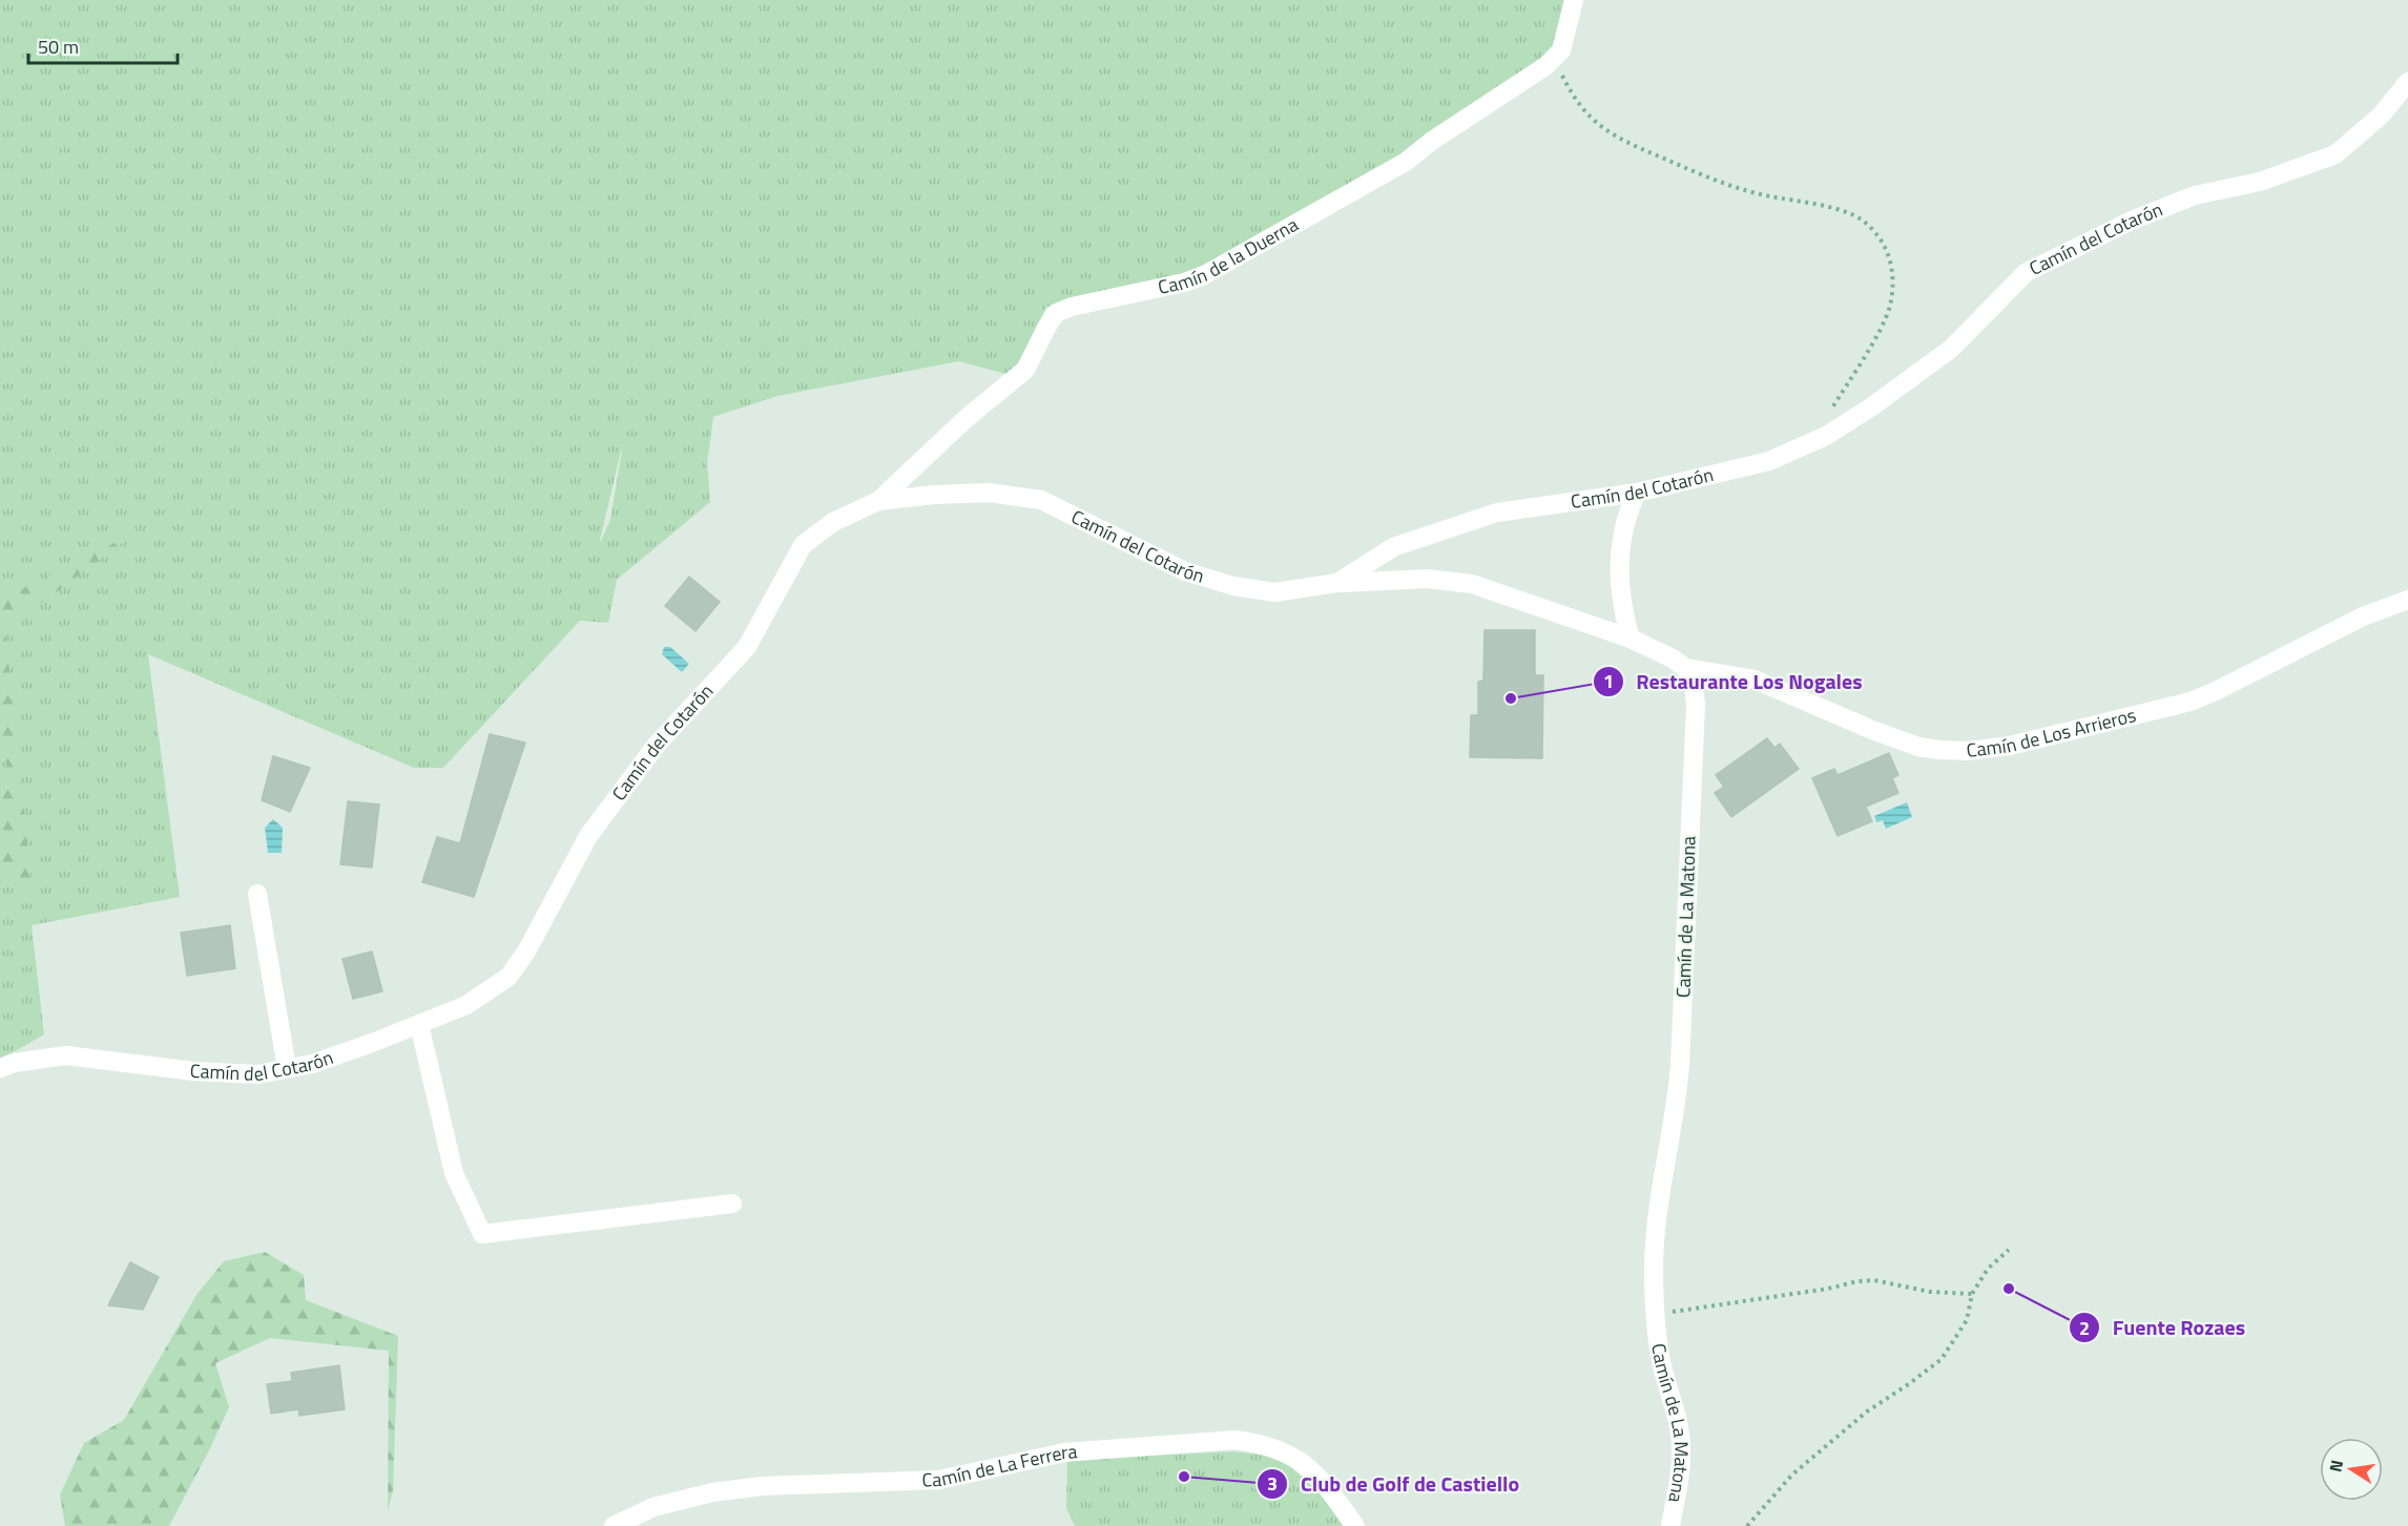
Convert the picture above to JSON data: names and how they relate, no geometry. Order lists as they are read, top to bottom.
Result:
{
  "streets": {
    "street": [
      "Camín del Cotarón",
      "Camín de la Duerna",
      "Camín de Los Arrieros",
      "Camín de La Matona",
      "Camín de La Ferrera"
    ]
  },
  "crossings": [
    ["Camín del Cotarón", "Camín de la Duerna"],
    ["Camín de Los Arrieros", "Camín de La Matona"]
  ],
  "places": ["Restaurante Los Nogales", "Fuente Rozaes", "Club de Golf de Castiello"],
  "scale_bar": "50 m",
  "north": "left"
}
